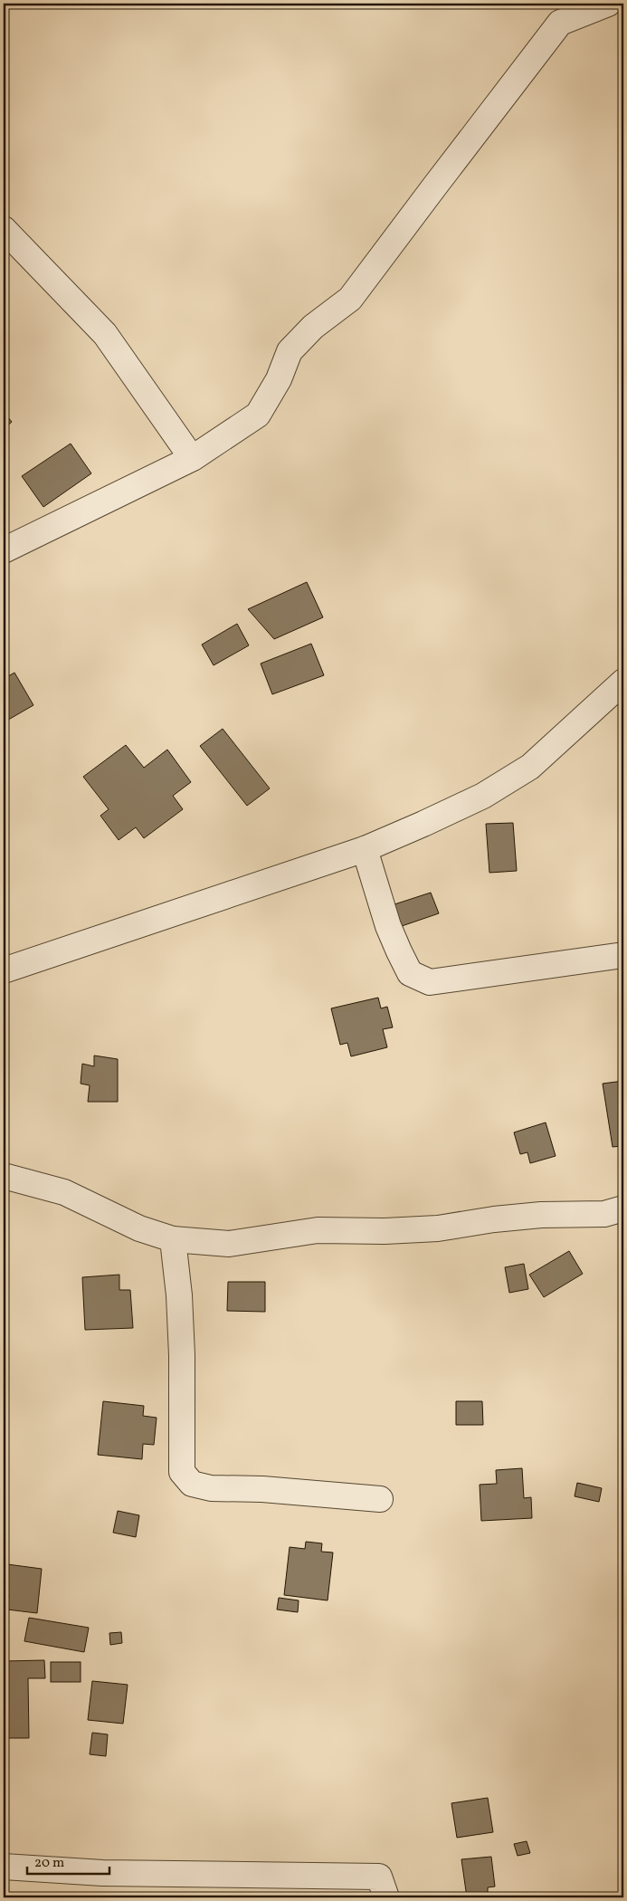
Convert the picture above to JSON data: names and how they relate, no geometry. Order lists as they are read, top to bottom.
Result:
{
  "scale_bar": "20 m"
}
